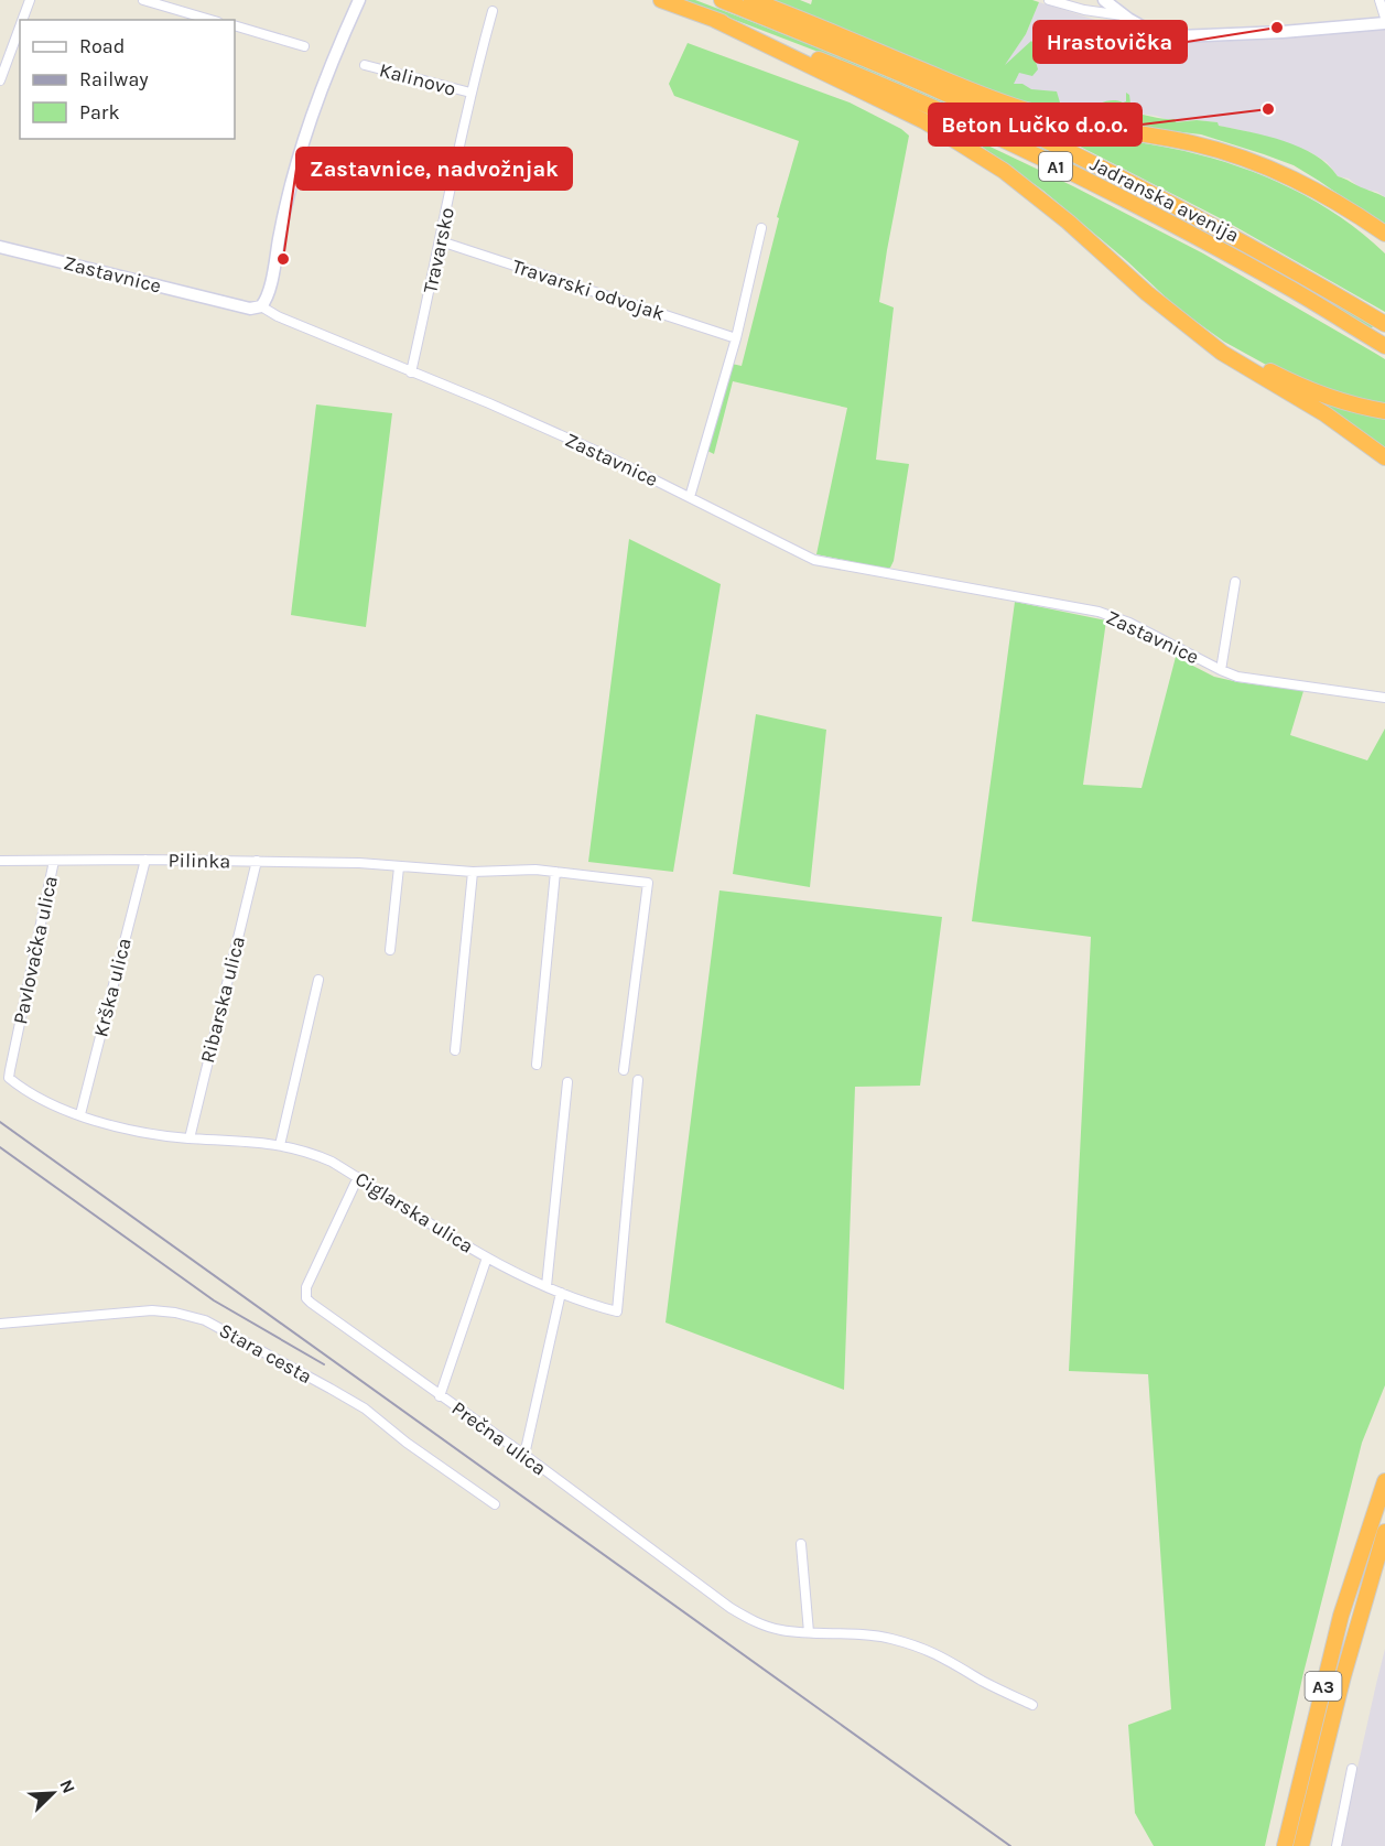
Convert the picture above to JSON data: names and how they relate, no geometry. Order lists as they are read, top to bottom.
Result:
{
  "streets": {
    "highway": ["A1", "Jadranska avenija", "A3"],
    "main road": ["Zastavnice"],
    "street": [
      "Kalinovo",
      "Travarsko",
      "Travarski odvojak",
      "Pilinka",
      "Pavlovačka ulica",
      "Krška ulica",
      "Ribarska ulica",
      "Ciglarska ulica",
      "Stara cesta",
      "Prečna ulica"
    ]
  },
  "crossings": [
    ["Kalinovo", "Travarsko"],
    ["Travarsko", "Zastavnice"],
    ["Travarsko", "Travarski odvojak"],
    ["Pilinka", "Pavlovačka ulica"],
    ["Pilinka", "Krška ulica"],
    ["Pilinka", "Ribarska ulica"],
    ["Pavlovačka ulica", "Ciglarska ulica"],
    ["Krška ulica", "Ciglarska ulica"],
    ["Ribarska ulica", "Ciglarska ulica"],
    ["Ciglarska ulica", "Prečna ulica"]
  ],
  "places": ["Hrastovička", "Beton Lučko d.o.o.", "Zastavnice, nadvožnjak"],
  "legend": ["Road", "Railway", "Park"],
  "north": "top right"
}
